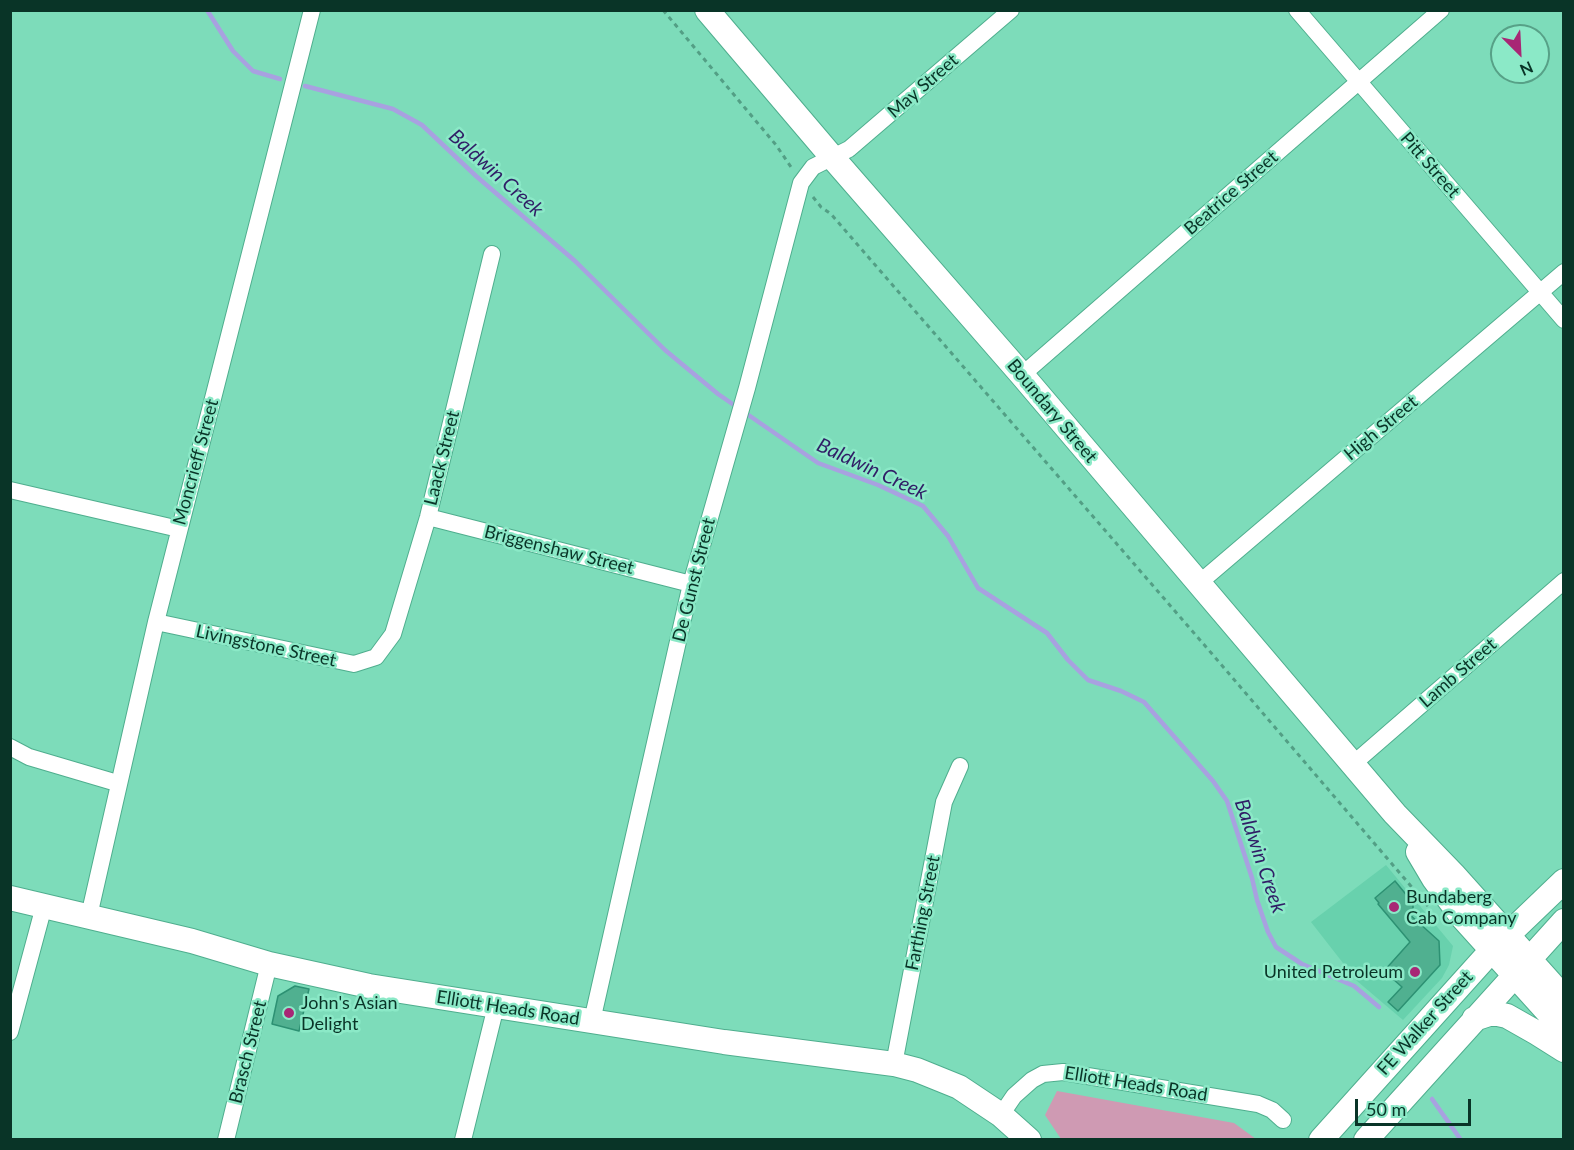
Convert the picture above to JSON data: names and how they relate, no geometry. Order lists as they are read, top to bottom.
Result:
{
  "streets": {
    "street": [
      "May Street",
      "Pitt Street",
      "Beatrice Street",
      "Boundary Street",
      "High Street",
      "Laack Street",
      "Moncrieff Street",
      "Briggenshaw Street",
      "De Gunst Street",
      "Livingstone Street",
      "Lamb Street",
      "Farthing Street",
      "Elliott Heads Road",
      "FE Walker Street",
      "Brasch Street"
    ]
  },
  "crossings": [
    ["May Street", "Boundary Street"],
    ["May Street", "De Gunst Street"],
    ["Pitt Street", "Beatrice Street"],
    ["Pitt Street", "High Street"],
    ["Beatrice Street", "Boundary Street"],
    ["Boundary Street", "High Street"],
    ["Boundary Street", "De Gunst Street"],
    ["Boundary Street", "Lamb Street"],
    ["Boundary Street", "FE Walker Street"],
    ["Laack Street", "Briggenshaw Street"],
    ["Laack Street", "Livingstone Street"],
    ["Moncrieff Street", "Livingstone Street"],
    ["Moncrieff Street", "Elliott Heads Road"],
    ["Briggenshaw Street", "De Gunst Street"],
    ["De Gunst Street", "Elliott Heads Road"],
    ["Farthing Street", "Elliott Heads Road"],
    ["Elliott Heads Road", "Brasch Street"]
  ],
  "water": ["Baldwin Creek"],
  "places": ["Bundaberg Cab Company", "United Petroleum", "John's Asian Delight"],
  "scale_bar": "50 m",
  "north": "bottom right"
}
